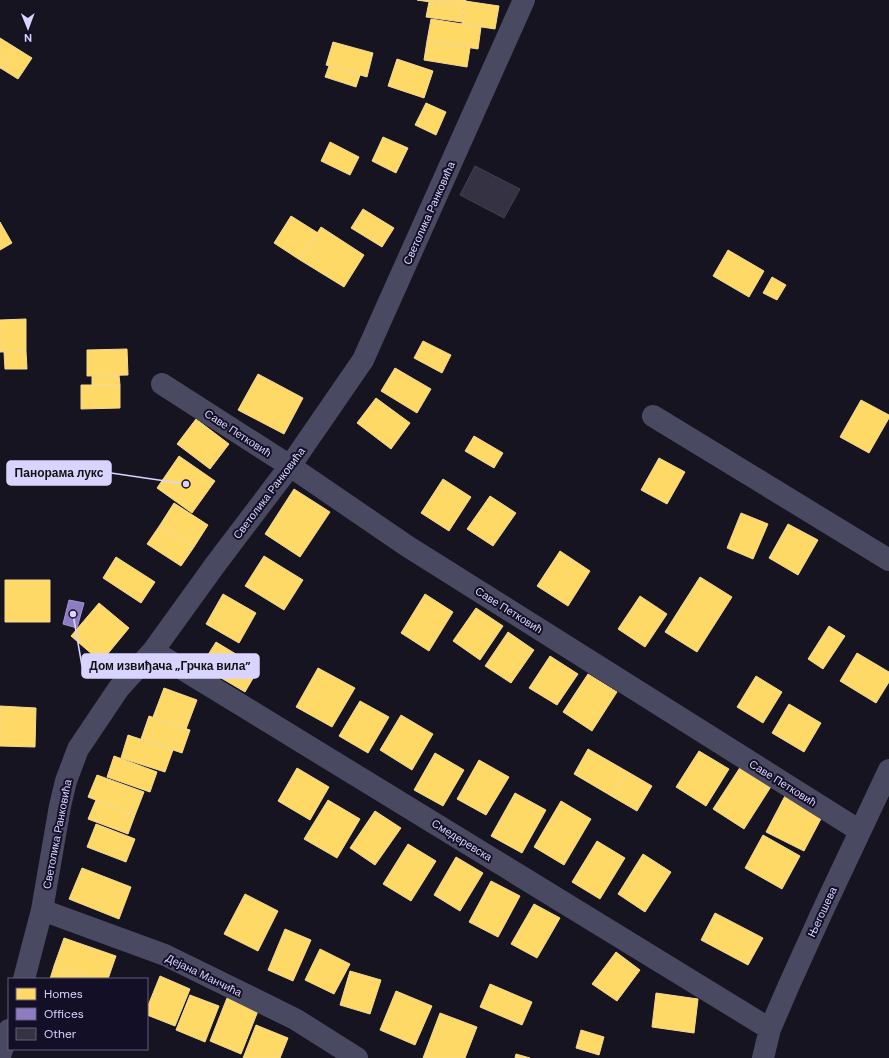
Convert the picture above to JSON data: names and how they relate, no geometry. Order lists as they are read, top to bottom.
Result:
{
  "streets": {
    "street": [
      "Светолика Ранковића",
      "Саве Петковић",
      "Смедеревска",
      "Његошева",
      "Дејана Манчића"
    ]
  },
  "crossings": [
    ["Светолика Ранковића", "Саве Петковић"],
    ["Светолика Ранковића", "Смедеревска"],
    ["Светолика Ранковића", "Дејана Манчића"],
    ["Саве Петковић", "Његошева"],
    ["Смедеревска", "Његошева"]
  ],
  "places": ["Панорама лукс", "Дом извиђача „Грчка вила”"],
  "legend": ["Homes", "Offices", "Other"],
  "north": "bottom"
}
